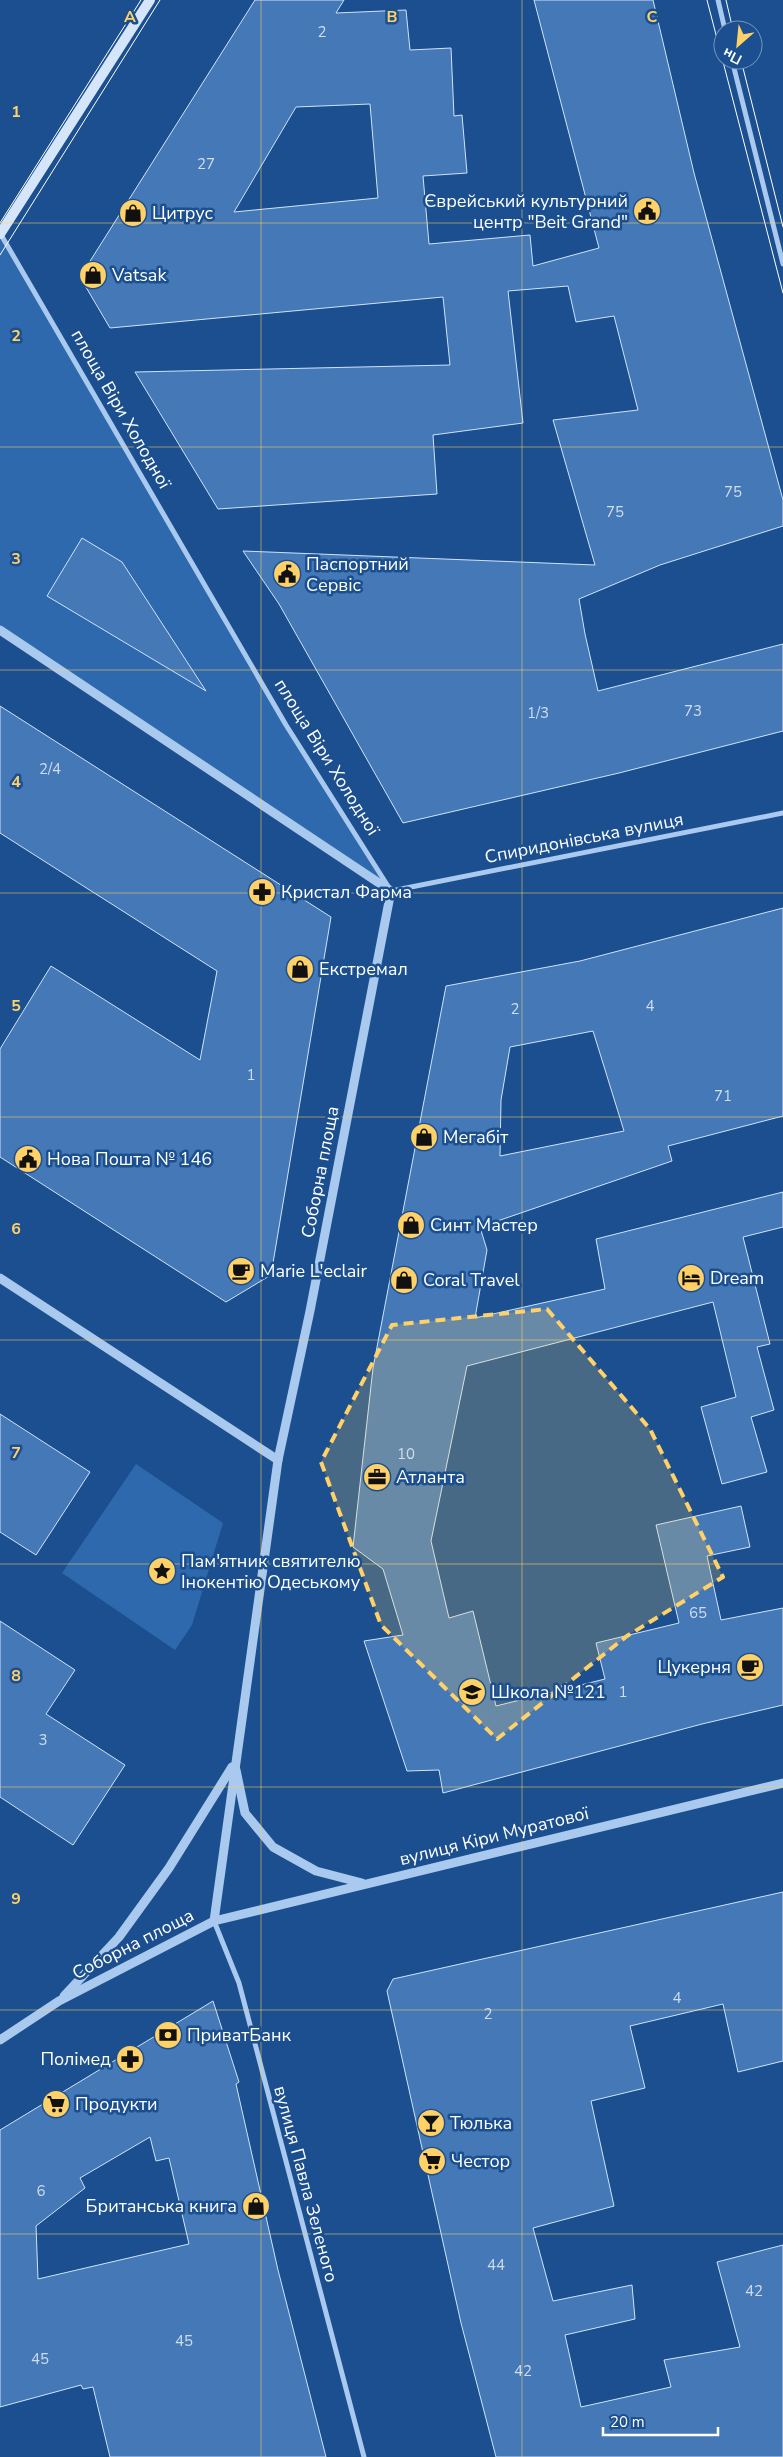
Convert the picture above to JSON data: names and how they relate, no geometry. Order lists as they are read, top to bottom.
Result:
{
  "streets": {
    "street": [
      "площа Віри Холодної",
      "Спиридонівська вулиця",
      "Соборна площа",
      "вулиця Кіри Муратової",
      "вулиця Павла Зеленого"
    ]
  },
  "crossings": [
    ["площа Віри Холодної", "Спиридонівська вулиця"],
    ["площа Віри Холодної", "Соборна площа"],
    ["Спиридонівська вулиця", "Соборна площа"],
    ["Соборна площа", "вулиця Кіри Муратової"],
    ["Соборна площа", "вулиця Павла Зеленого"],
    ["вулиця Кіри Муратової", "вулиця Павла Зеленого"]
  ],
  "places": {
    "public building": ["Єврейський культурний центр \"Beit Grand\"", "Паспортний Сервіс", "Нова Пошта № 146"],
    "shop": [
      "Цитрус",
      "Vatsak",
      "Екстремал",
      "Мегабіт",
      "Синт Мастер",
      "Coral Travel",
      "Британська книга"
    ],
    "pharmacy": ["Кристал Фарма", "Полімед"],
    "cafe": ["Marie L'eclair", "Цукерня"],
    "hotel": ["Dream"],
    "office": ["Атланта"],
    "place": ["Пам'ятник святителю Інокентію Одеському"],
    "school or university": ["Школа №121"],
    "bank": ["ПриватБанк"],
    "supermarket": ["Продукти", "Честор"],
    "bar": ["Тюлька"]
  },
  "house_numbers": [
    "2",
    "27",
    "75",
    "75",
    "73",
    "1/3",
    "2/4",
    "4",
    "2",
    "1",
    "71",
    "10",
    "65",
    "1",
    "3",
    "4",
    "2",
    "6",
    "44",
    "42",
    "45",
    "45",
    "42"
  ],
  "scale_bar": "20 m",
  "north": "bottom left",
  "grid": {
    "columns": ["A", "B", "C"],
    "rows": [
      "1",
      "2",
      "3",
      "4",
      "5",
      "6",
      "7",
      "8",
      "9"
    ]
  }
}
